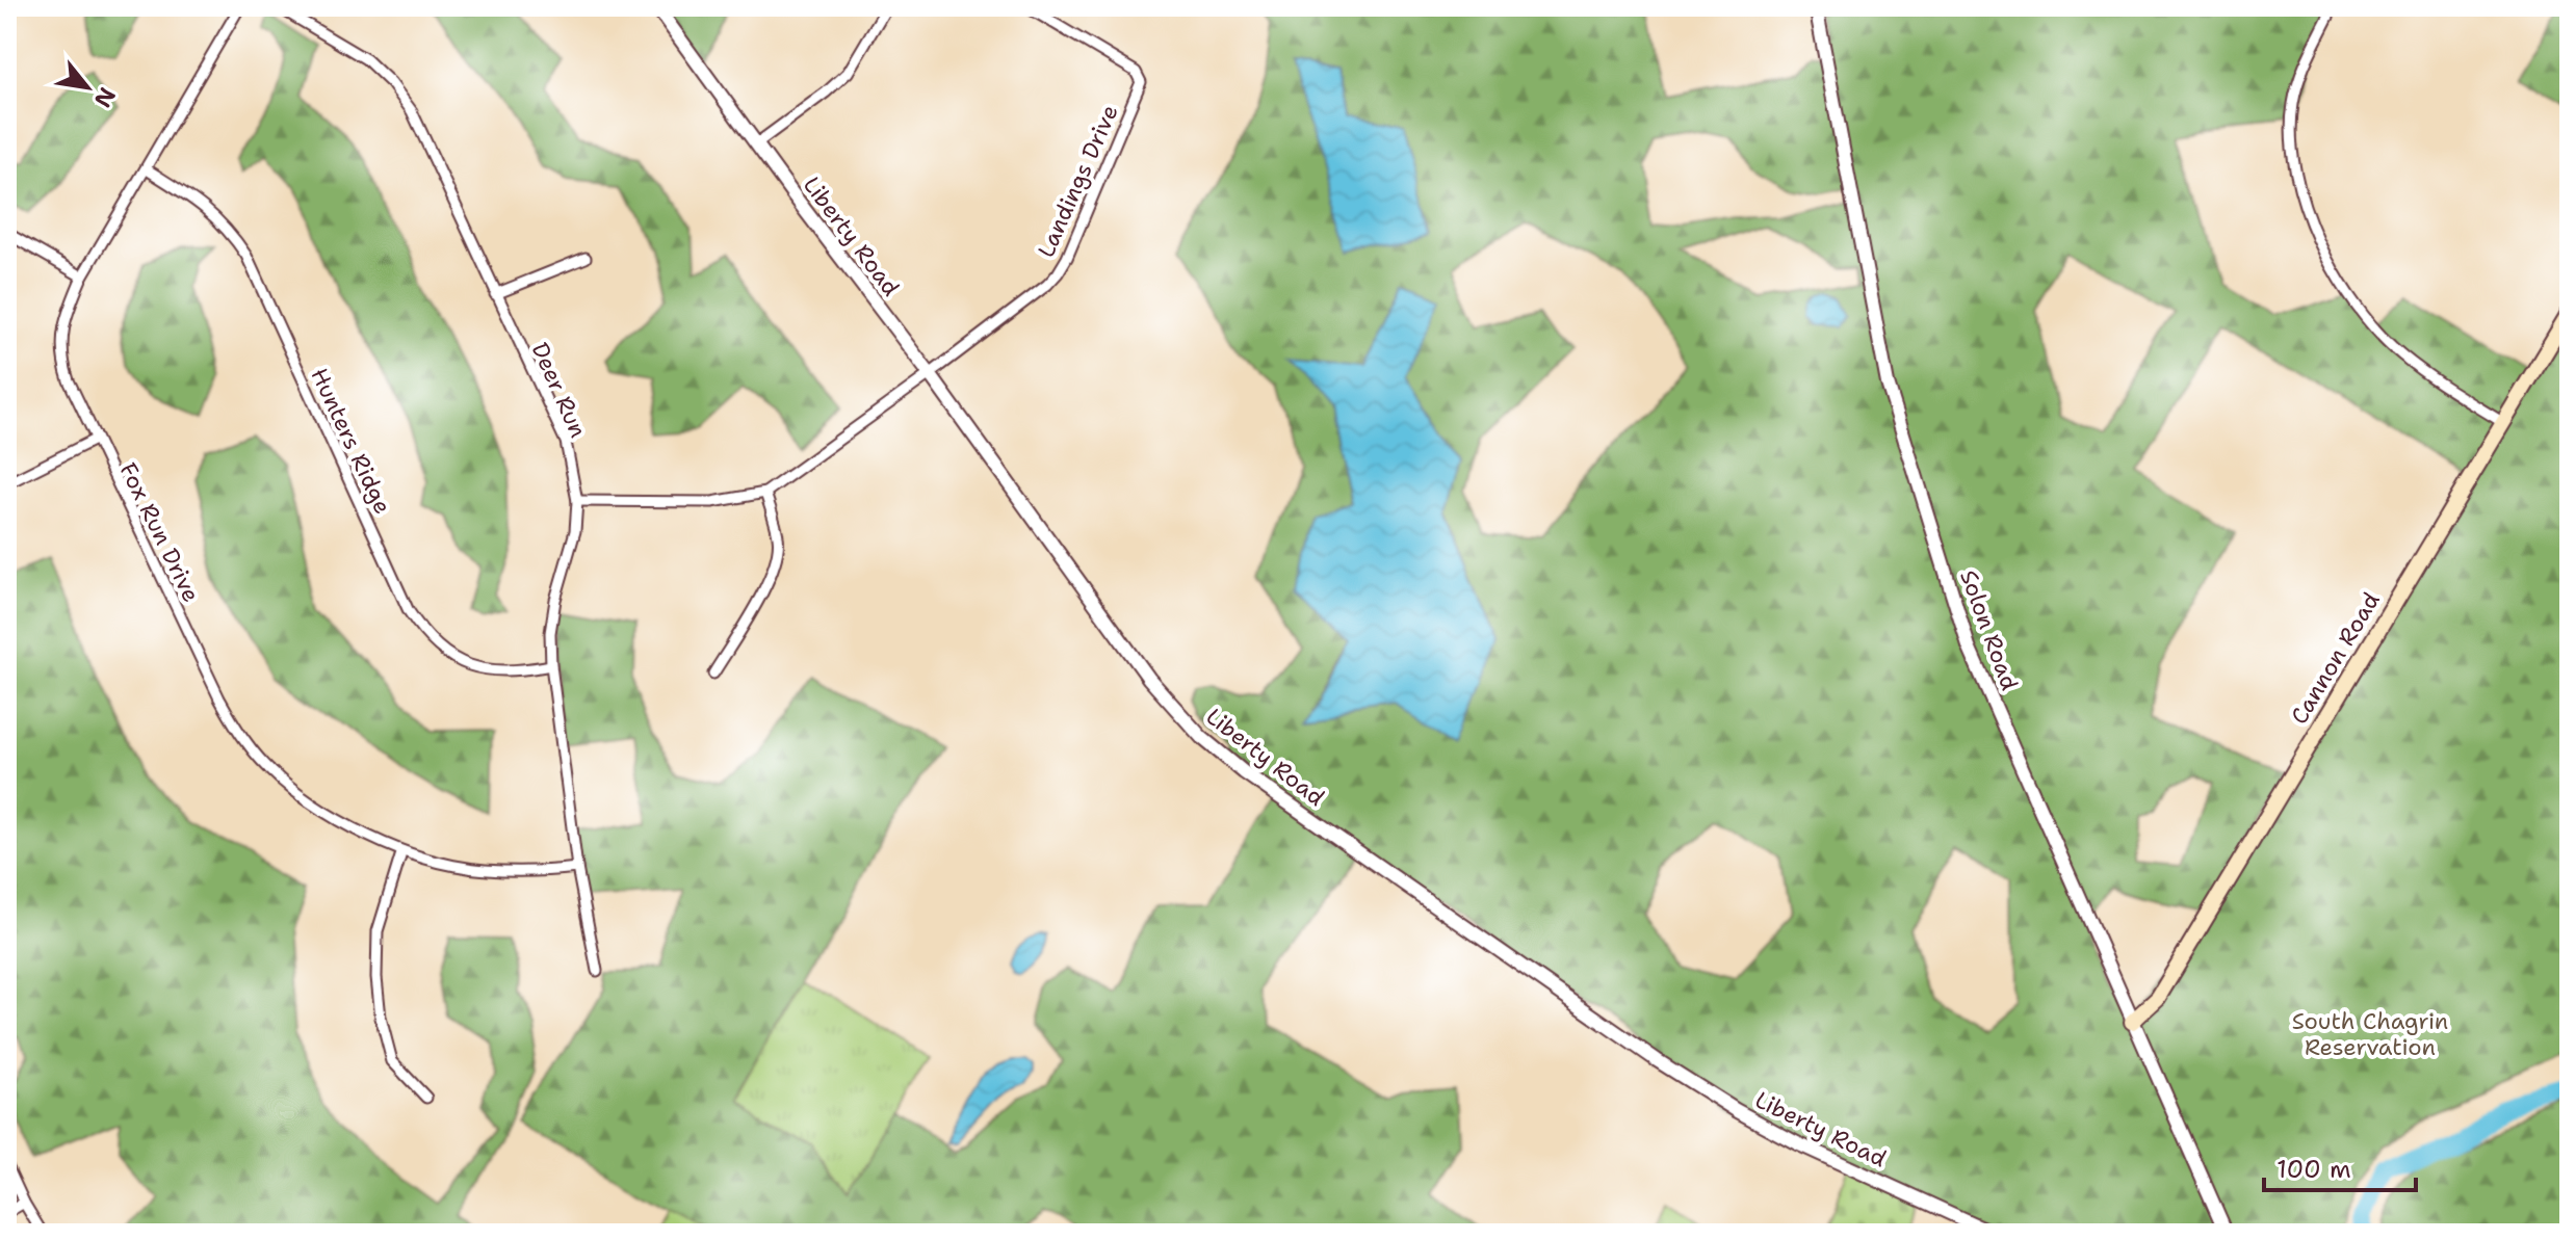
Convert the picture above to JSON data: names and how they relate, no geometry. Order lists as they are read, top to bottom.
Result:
{
  "streets": {
    "main road": ["Cannon Road"],
    "street": [
      "Landings Drive",
      "Liberty Road",
      "Deer Run",
      "Hunters Ridge",
      "Fox Run Drive",
      "Solon Road"
    ]
  },
  "crossings": [
    ["Landings Drive", "Liberty Road"],
    ["Deer Run", "Hunters Ridge"],
    ["Deer Run", "Fox Run Drive"],
    ["Hunters Ridge", "Fox Run Drive"],
    ["Solon Road", "Cannon Road"]
  ],
  "parks": ["South Chagrin Reservation"],
  "scale_bar": "100 m",
  "north": "bottom right"
}
